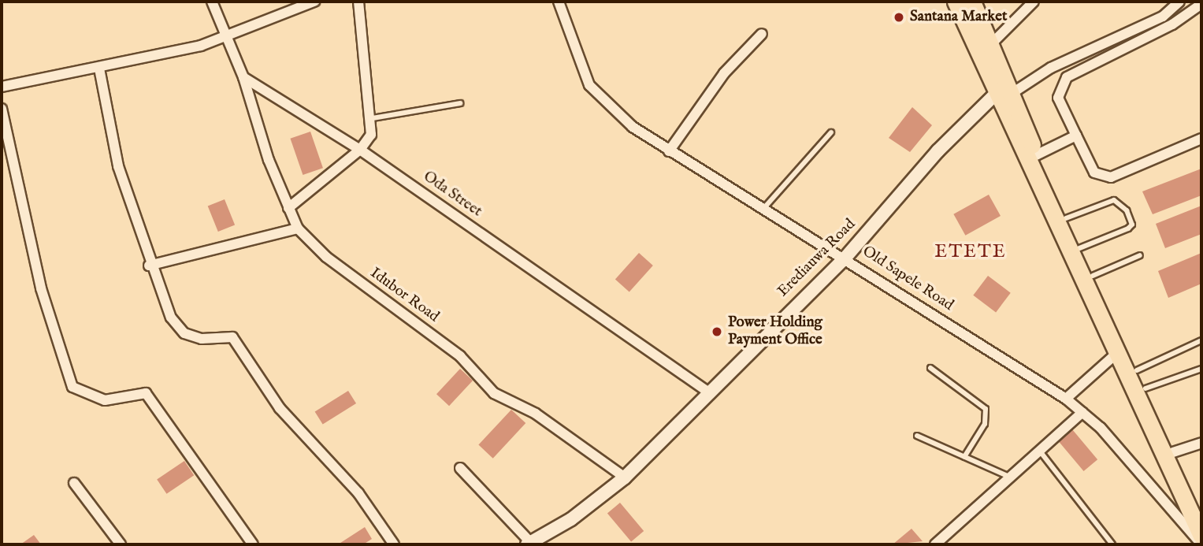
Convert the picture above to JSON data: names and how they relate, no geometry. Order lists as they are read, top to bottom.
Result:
{
  "streets": {
    "street": [
      "Oda Street",
      "Erediauwa Road",
      "Old Sapele Road",
      "Idubor Road"
    ]
  },
  "crossings": [
    ["Oda Street", "Erediauwa Road"],
    ["Oda Street", "Idubor Road"],
    ["Erediauwa Road", "Old Sapele Road"],
    ["Erediauwa Road", "Idubor Road"]
  ],
  "districts": ["ETETE"],
  "places": ["Santana Market", "Power Holding Payment Office"]
}
